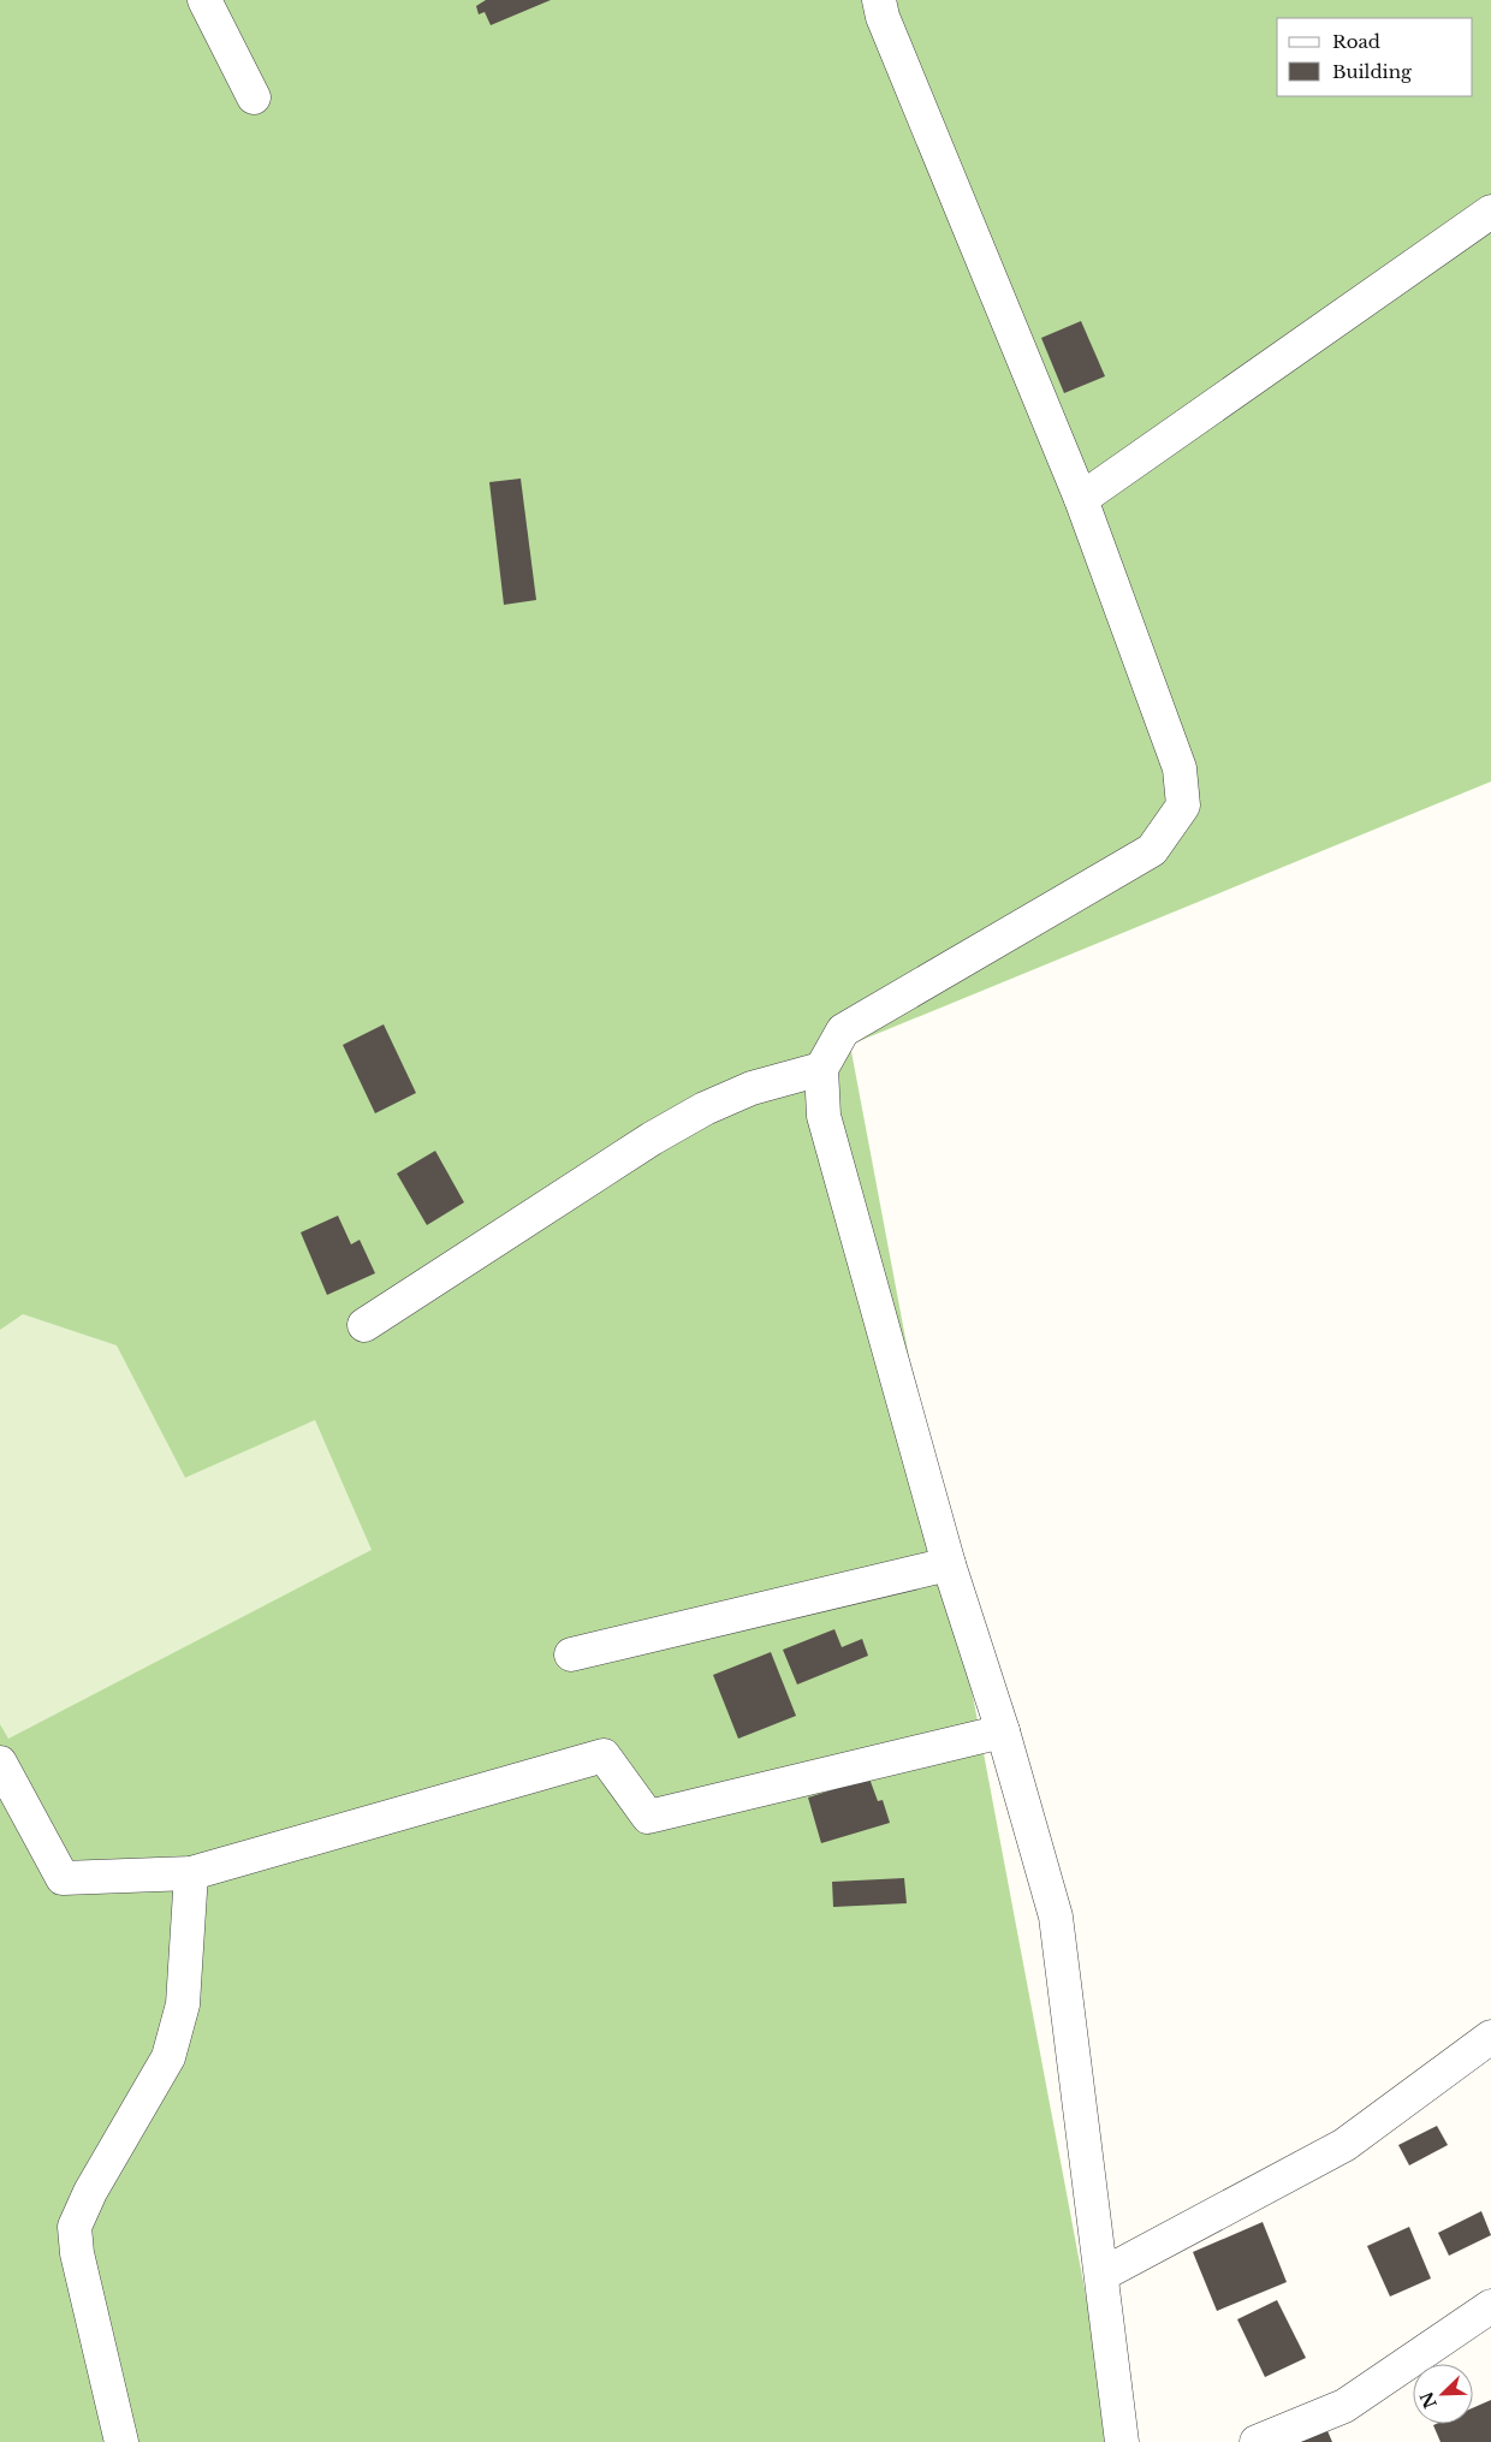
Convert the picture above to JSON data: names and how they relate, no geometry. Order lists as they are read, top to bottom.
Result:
{
  "legend": ["Road", "Building"],
  "north": "bottom left"
}
